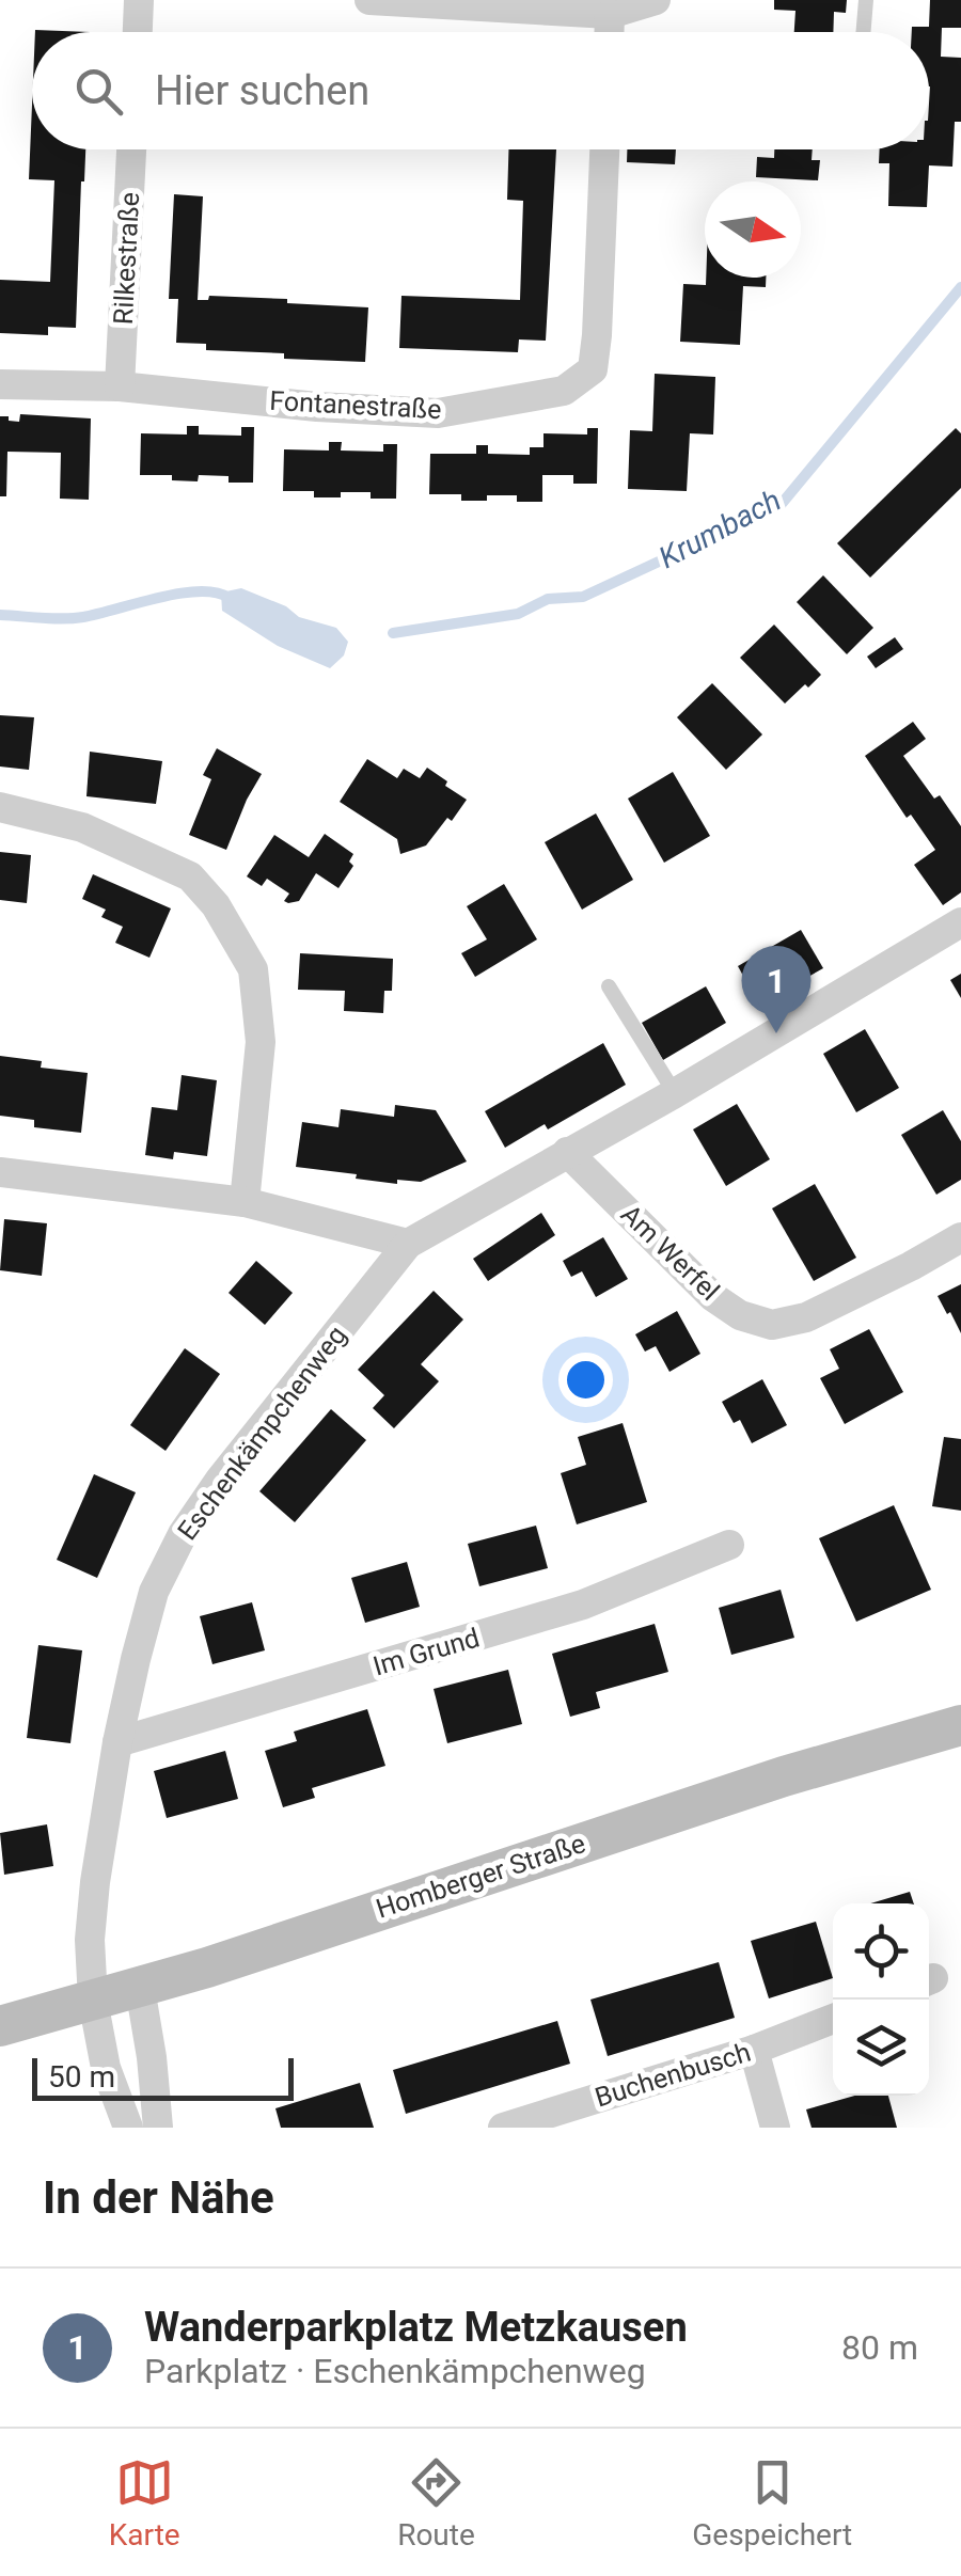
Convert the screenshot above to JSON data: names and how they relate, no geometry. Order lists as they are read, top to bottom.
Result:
{
  "streets": {
    "main road": ["Homberger Straße"],
    "street": [
      "Rilkestraße",
      "Fontanestraße",
      "Am Werfel",
      "Eschenkämpchenweg",
      "Im Grund",
      "Buchenbusch"
    ]
  },
  "crossings": [
    ["Rilkestraße", "Fontanestraße"],
    ["Am Werfel", "Eschenkämpchenweg"],
    ["Eschenkämpchenweg", "Im Grund"],
    ["Eschenkämpchenweg", "Homberger Straße"]
  ],
  "water": ["Krumbach"],
  "scale_bar": "50 m",
  "north": "right",
  "page": {
    "search": "Hier suchen",
    "pins": "1",
    "scale": "50 m",
    "heading": "In der Nähe",
    "list": [
      {
        "mark": "1",
        "name": "Wanderparkplatz Metzkausen",
        "note": "Parkplatz · Eschenkämpchenweg",
        "value": "80 m"
      }
    ],
    "nav": ["Karte", "Route", "Gespeichert"]
  }
}
